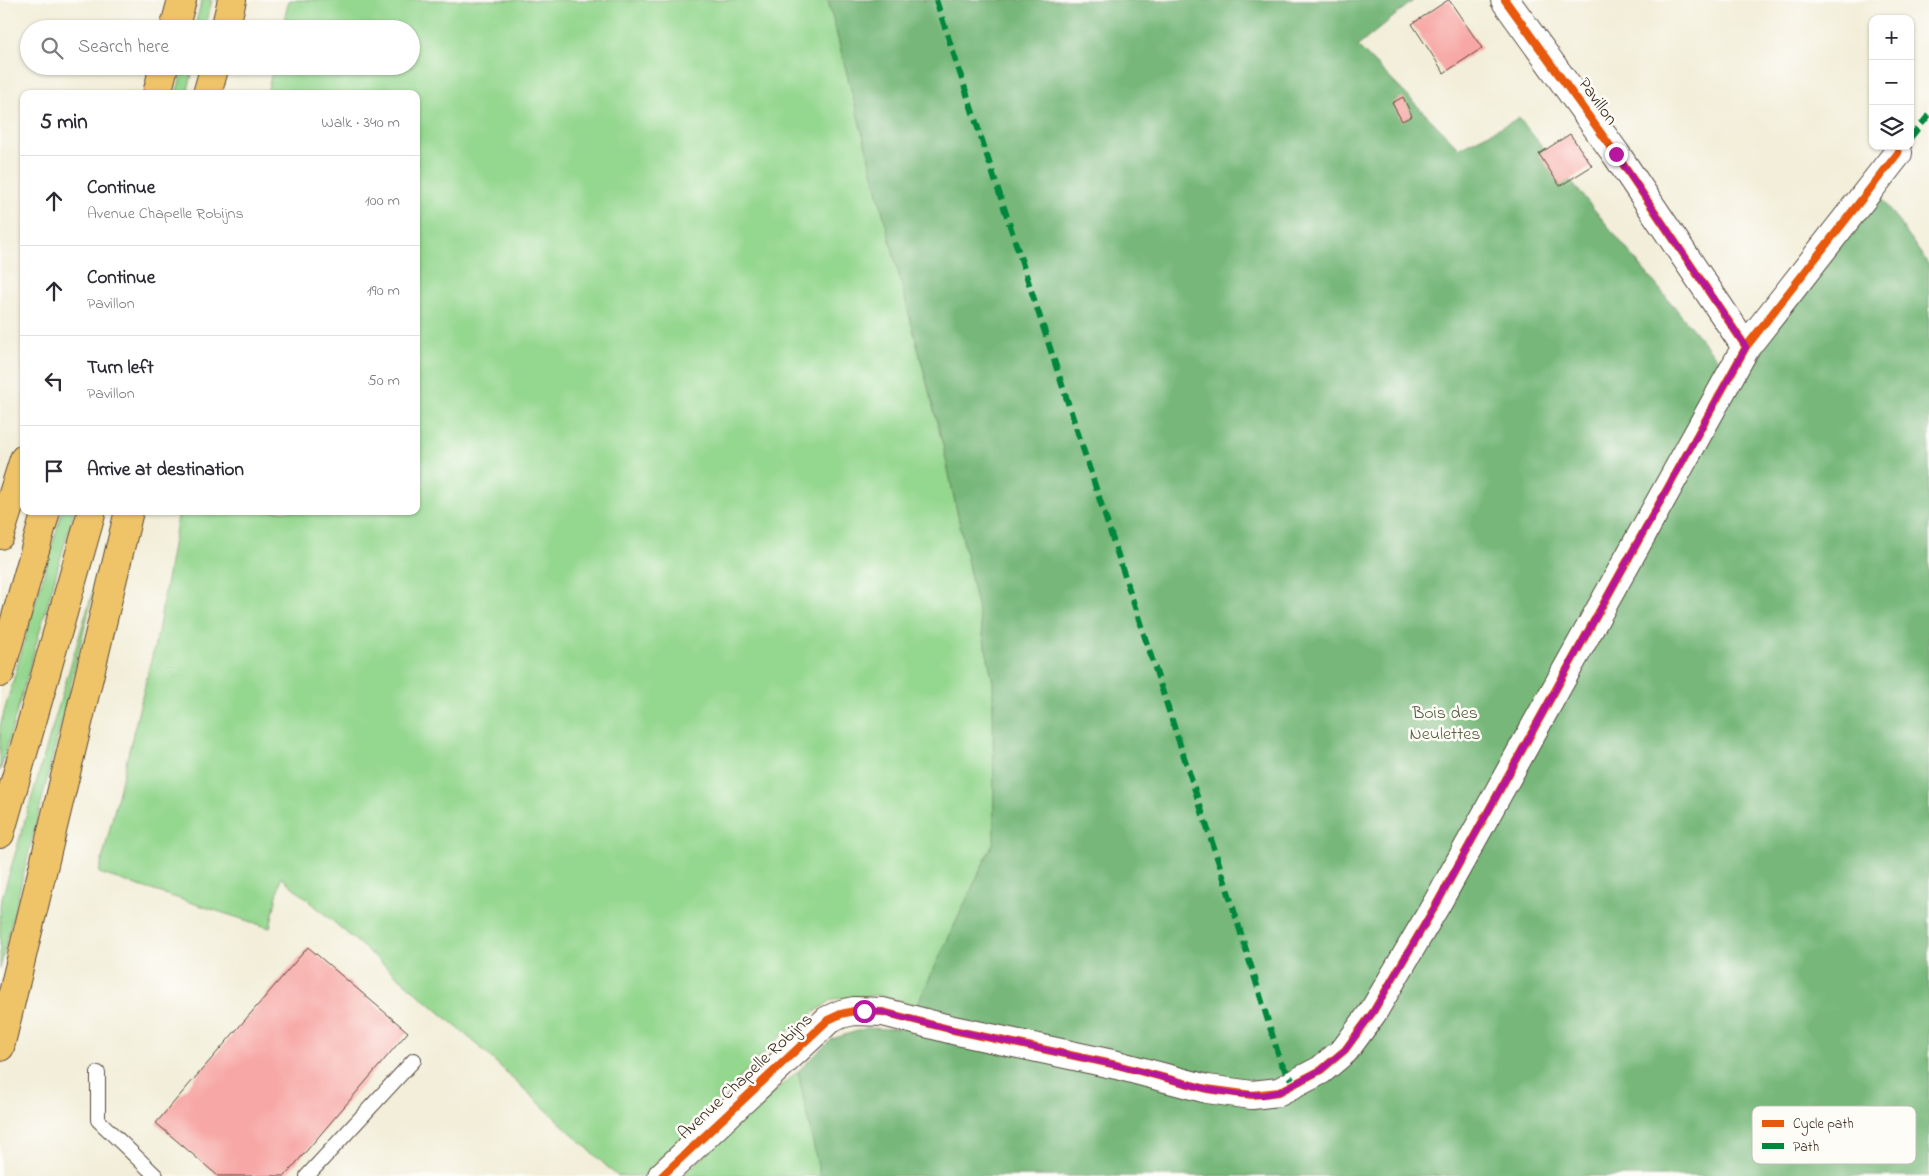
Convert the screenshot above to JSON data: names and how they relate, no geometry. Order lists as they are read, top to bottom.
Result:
{
  "streets": {
    "street": ["Pavillon", "Avenue Chapelle Robijns"]
  },
  "crossings": [
    ["Pavillon", "Avenue Chapelle Robijns"]
  ],
  "parks": ["Bois des Neulettes"],
  "legend": ["Cycle path", "Path"],
  "page": {
    "map_buttons": ["+", "−"],
    "search": "Search here",
    "heading": ["5 min", "Walk · 340 m"],
    "list": [
      ["Continue", "Avenue Chapelle Robijns", "100 m"],
      ["Continue", "Pavillon", "190 m"],
      ["Turn left", "Pavillon", "50 m"],
      "Arrive at destination"
    ]
  }
}
